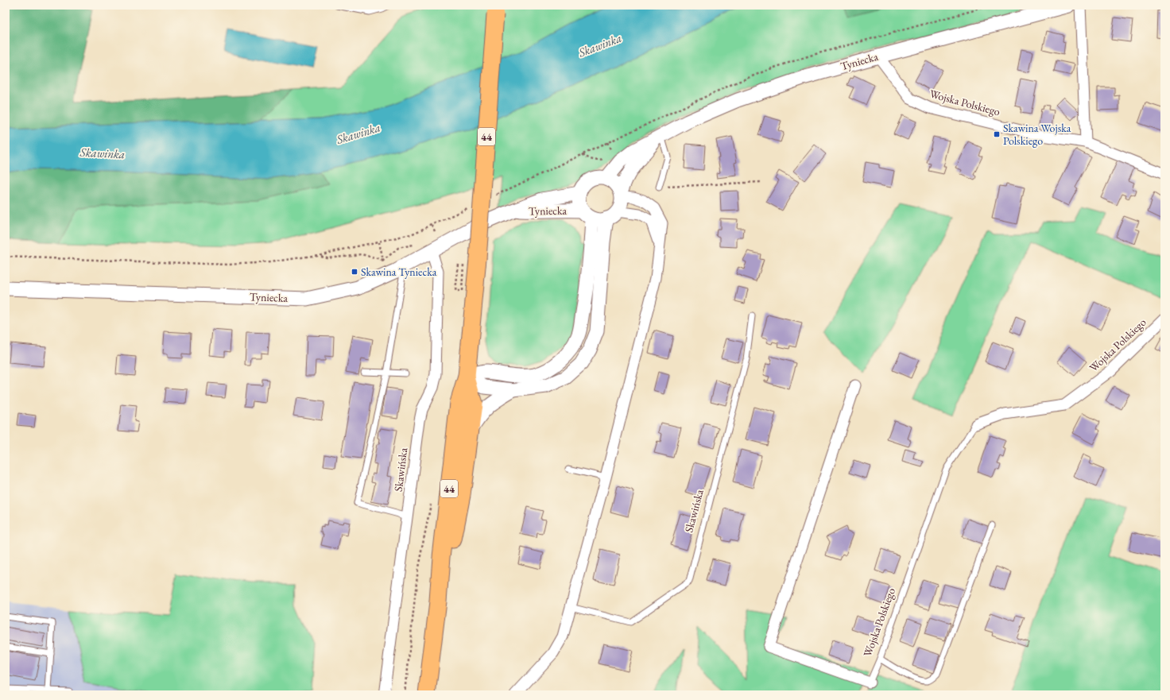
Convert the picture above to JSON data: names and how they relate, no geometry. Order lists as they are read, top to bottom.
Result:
{
  "streets": {
    "main road": ["44"],
    "street": ["Tyniecka", "Wojska Polskiego", "Skawińska"]
  },
  "crossings": [
    ["Tyniecka", "Wojska Polskiego"],
    ["Tyniecka", "Skawińska"]
  ],
  "water": ["Skawinka"],
  "places": {
    "transit": ["Skawina Wojska Polskiego", "Skawina Tyniecka"]
  }
}
